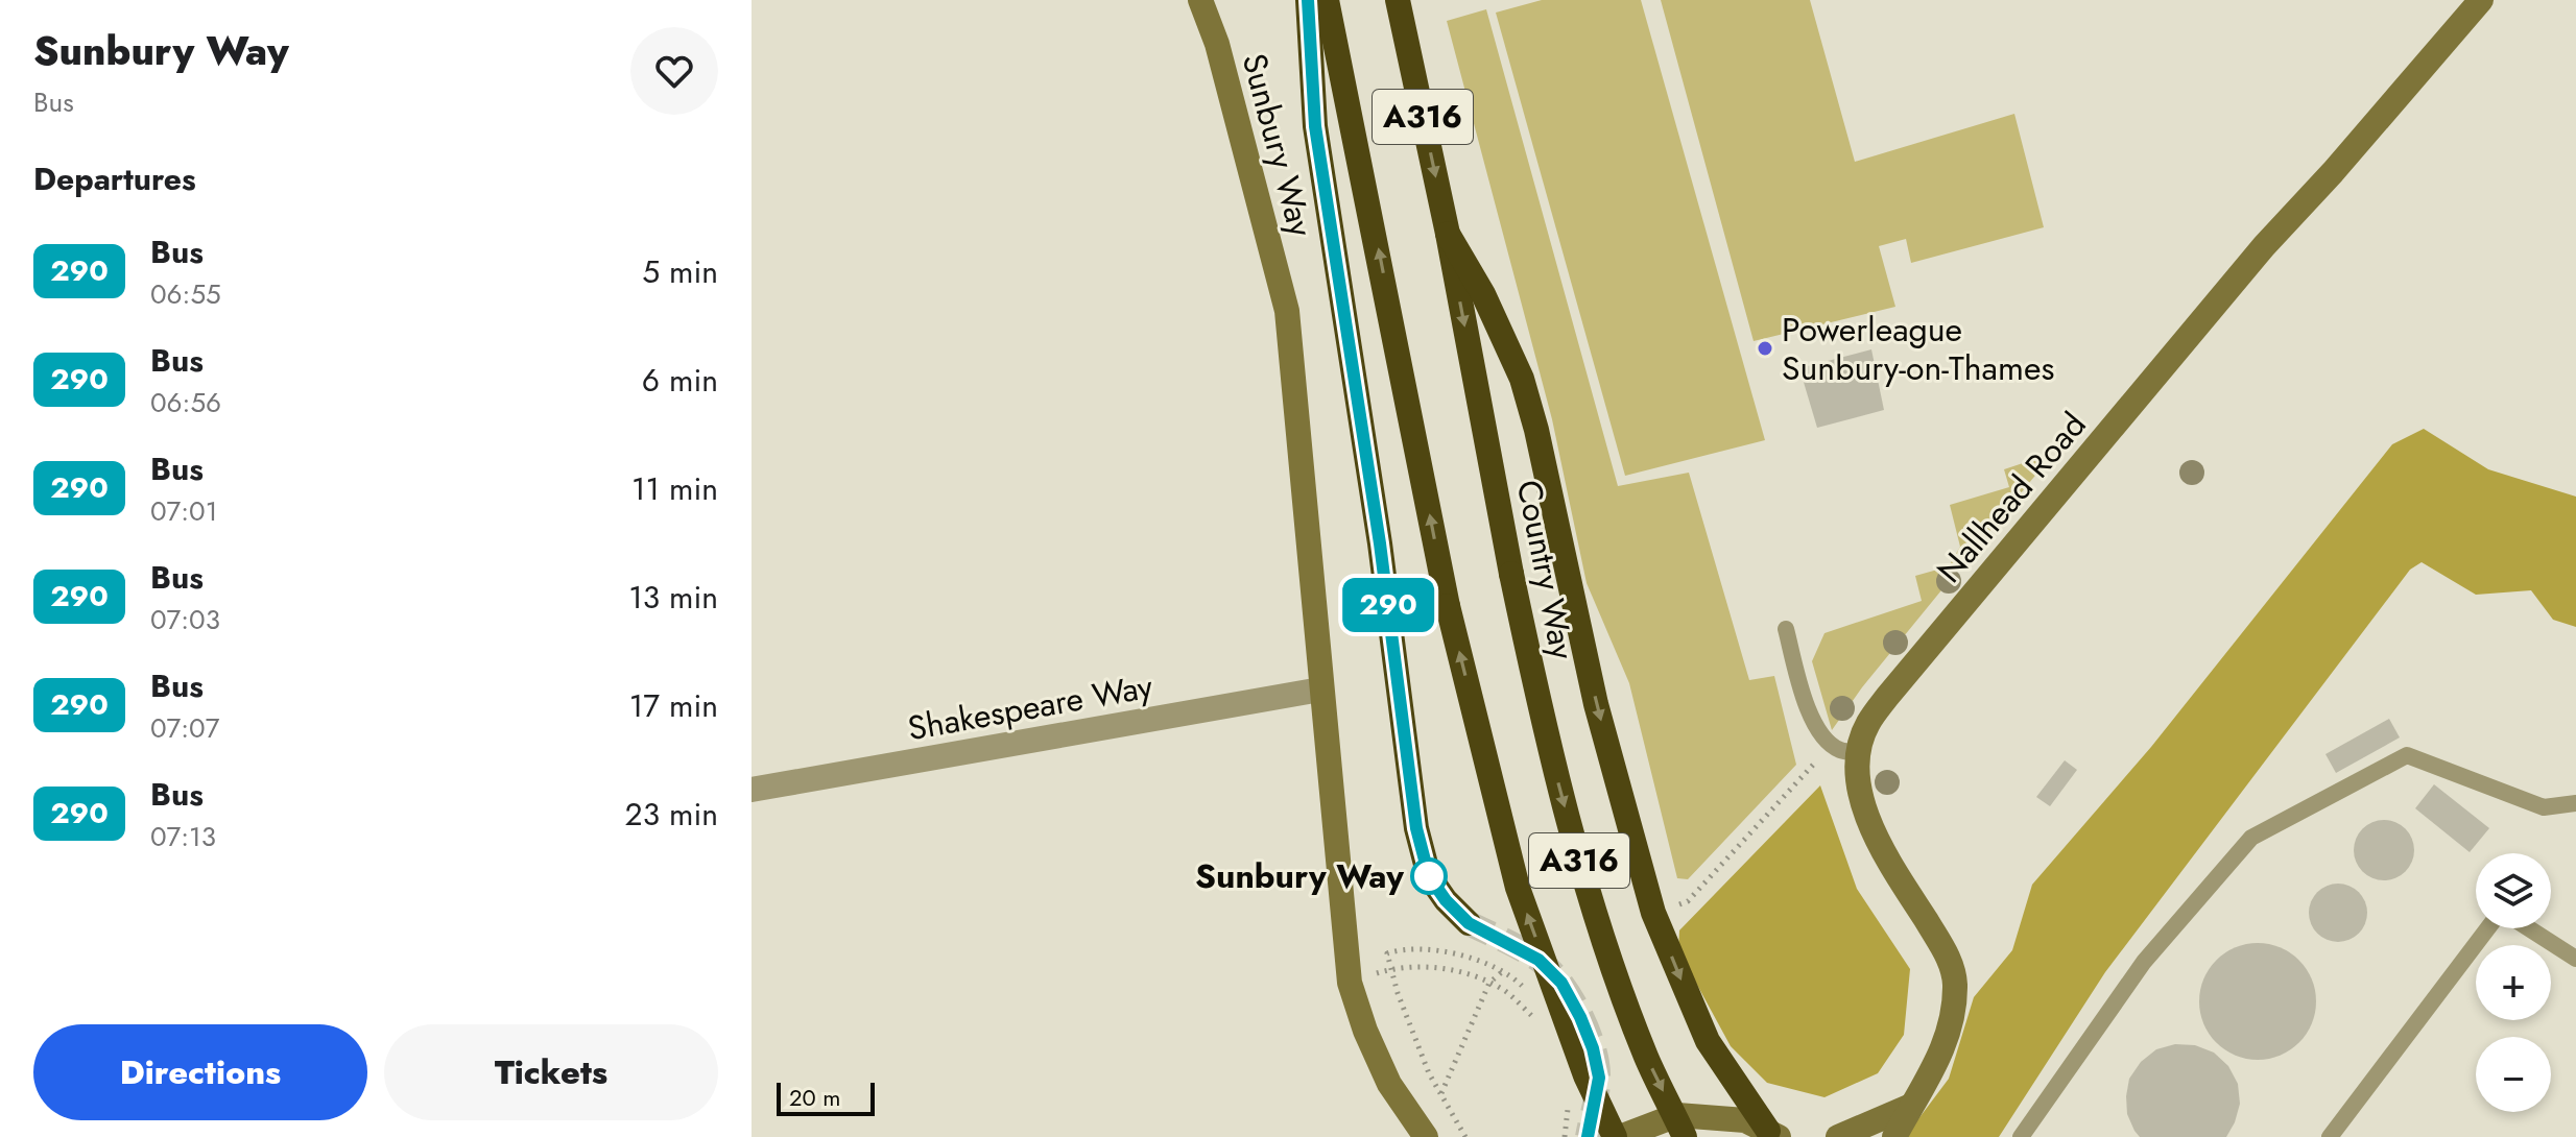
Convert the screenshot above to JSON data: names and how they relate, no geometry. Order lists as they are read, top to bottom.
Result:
{
  "streets": {
    "highway": ["A316", "Country Way"],
    "street": ["Sunbury Way", "Nallhead Road", "Shakespeare Way"]
  },
  "crossings": [
    ["Sunbury Way", "Shakespeare Way"]
  ],
  "places": ["Powerleague Sunbury-on-Thames", "Sunbury Way"],
  "lines": ["bus line 290"],
  "scale_bar": "20 m",
  "page": {
    "heading": [
      ["Sunbury Way", "Bus"],
      "Departures"
    ],
    "on_map": "290",
    "list": [
      {
        "mark": "290",
        "name": "Bus",
        "note": "06:55",
        "value": "5 min"
      },
      {
        "mark": "290",
        "name": "Bus",
        "note": "06:56",
        "value": "6 min"
      },
      {
        "mark": "290",
        "name": "Bus",
        "note": "07:01",
        "value": "11 min"
      },
      {
        "mark": "290",
        "name": "Bus",
        "note": "07:03",
        "value": "13 min"
      },
      {
        "mark": "290",
        "name": "Bus",
        "note": "07:07",
        "value": "17 min"
      },
      {
        "mark": "290",
        "name": "Bus",
        "note": "07:13",
        "value": "23 min"
      }
    ],
    "map_buttons": ["+", "−"],
    "buttons": ["Directions", "Tickets"],
    "scale": "20 m"
  }
}
